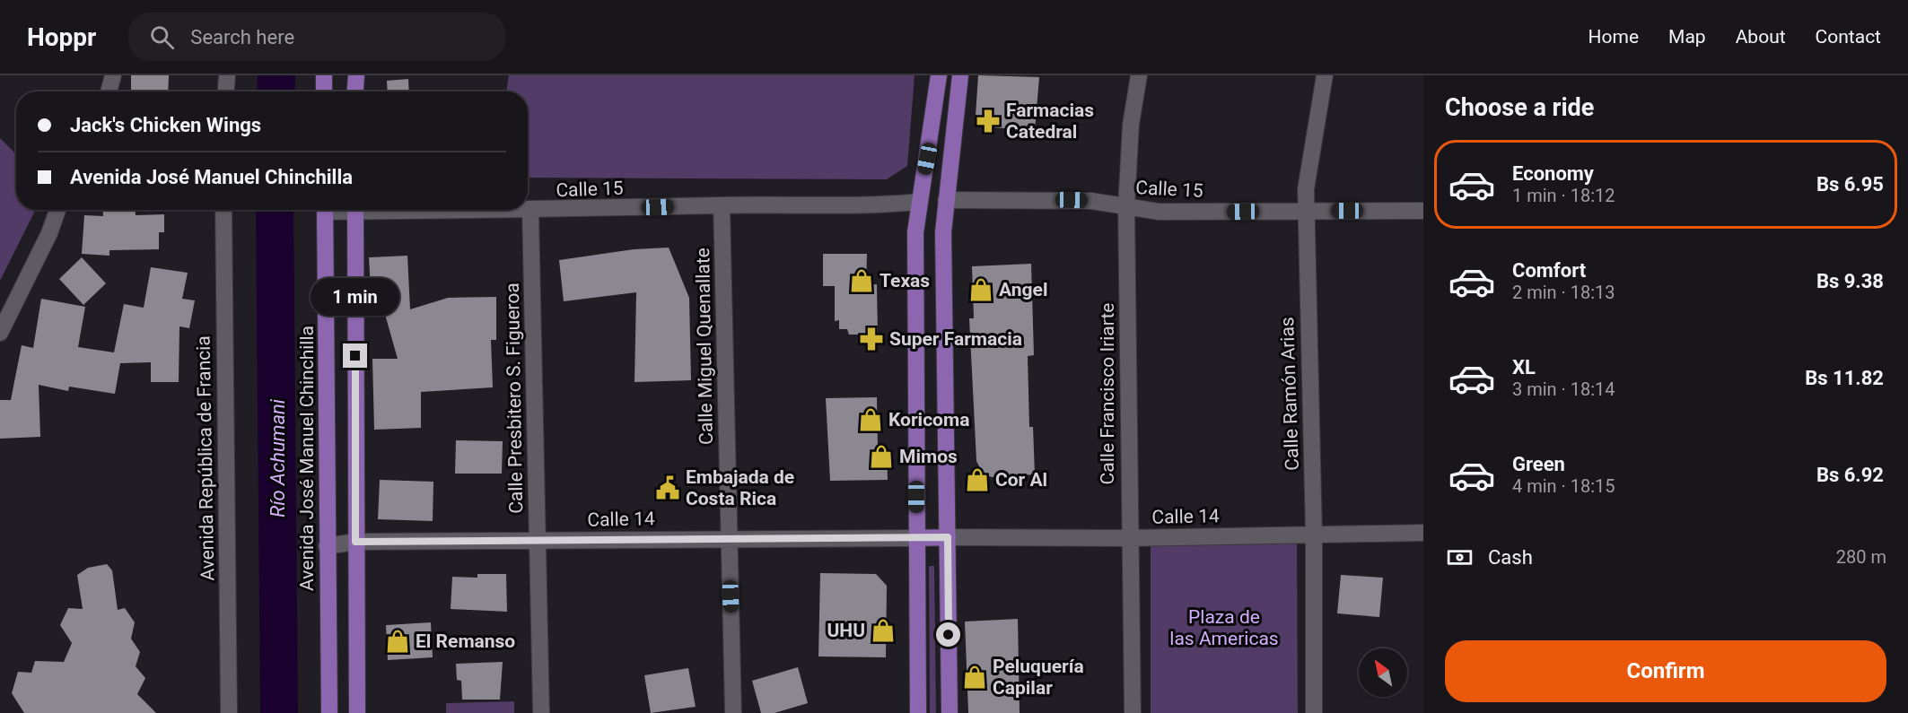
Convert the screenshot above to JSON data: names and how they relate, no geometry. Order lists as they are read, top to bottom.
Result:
{
  "streets": {
    "main road": ["Avenida José Manuel Chinchilla"],
    "street": [
      "Calle 15",
      "Calle Miguel Quenallate",
      "Calle Francisco Iriarte",
      "Calle Ramón Arias",
      "Calle Presbitero S. Figueroa",
      "Avenida República de Francia",
      "Calle 14"
    ]
  },
  "crossings": [
    ["Calle 15", "Calle Miguel Quenallate"],
    ["Calle 15", "Calle Francisco Iriarte"],
    ["Calle 15", "Calle Ramón Arias"],
    ["Calle 15", "Calle Presbitero S. Figueroa"],
    ["Calle Miguel Quenallate", "Calle 14"],
    ["Calle Francisco Iriarte", "Calle 14"],
    ["Calle Ramón Arias", "Calle 14"],
    ["Calle Presbitero S. Figueroa", "Calle 14"],
    ["Avenida José Manuel Chinchilla", "Calle 14"]
  ],
  "water": ["Río Achumani"],
  "parks": ["Plaza de las Americas"],
  "places": {
    "pharmacy": ["Farmacias Catedral", "Super Farmacia"],
    "shop": [
      "Texas",
      "Angel",
      "Koricoma",
      "Mimos",
      "Cor Al",
      "UHU",
      "El Remanso",
      "Peluquería Capilar"
    ],
    "public building": ["Embajada de Costa Rica"]
  },
  "north": "top left",
  "page": {
    "header": "Hoppr",
    "search": "Search here",
    "nav": [
      "Home",
      "Map",
      "About",
      "Contact"
    ],
    "heading": "Choose a ride",
    "banner": ["Jack's Chicken Wings", "Avenida José Manuel Chinchilla"],
    "list": [
      {
        "name": "Economy",
        "note": "1 min · 18:12",
        "value": "Bs 6.95"
      },
      {
        "name": "Comfort",
        "note": "2 min · 18:13",
        "value": "Bs 9.38"
      },
      {
        "name": "XL",
        "note": "3 min · 18:14",
        "value": "Bs 11.82"
      },
      {
        "name": "Green",
        "note": "4 min · 18:15",
        "value": "Bs 6.92"
      }
    ],
    "bubble": "1 min",
    "pay": ["Cash", "280 m"],
    "buttons": "Confirm"
  }
}
